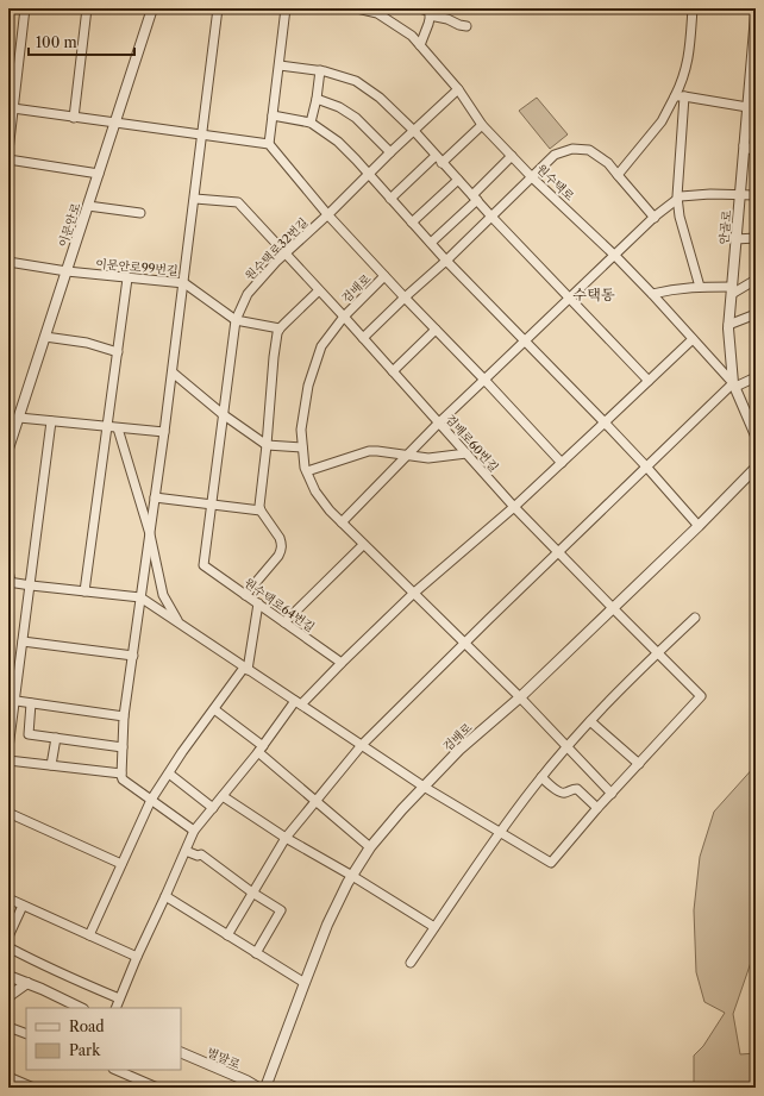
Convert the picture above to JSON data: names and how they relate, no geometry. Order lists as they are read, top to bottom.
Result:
{
  "streets": {
    "street": [
      "원수택로",
      "이문안로",
      "안골로",
      "원수택로32번길",
      "이문안로99번길",
      "검배로",
      "검배로60번길",
      "원수택로64번길",
      "벌말로"
    ]
  },
  "crossings": [
    ["원수택로", "안골로"],
    ["원수택로", "원수택로32번길"],
    ["이문안로", "이문안로99번길"],
    ["원수택로32번길", "이문안로99번길"],
    ["원수택로32번길", "검배로60번길"],
    ["원수택로32번길", "원수택로64번길"],
    ["검배로", "검배로60번길"]
  ],
  "districts": ["수택동"],
  "legend": ["Road", "Park"],
  "scale_bar": "100 m"
}
